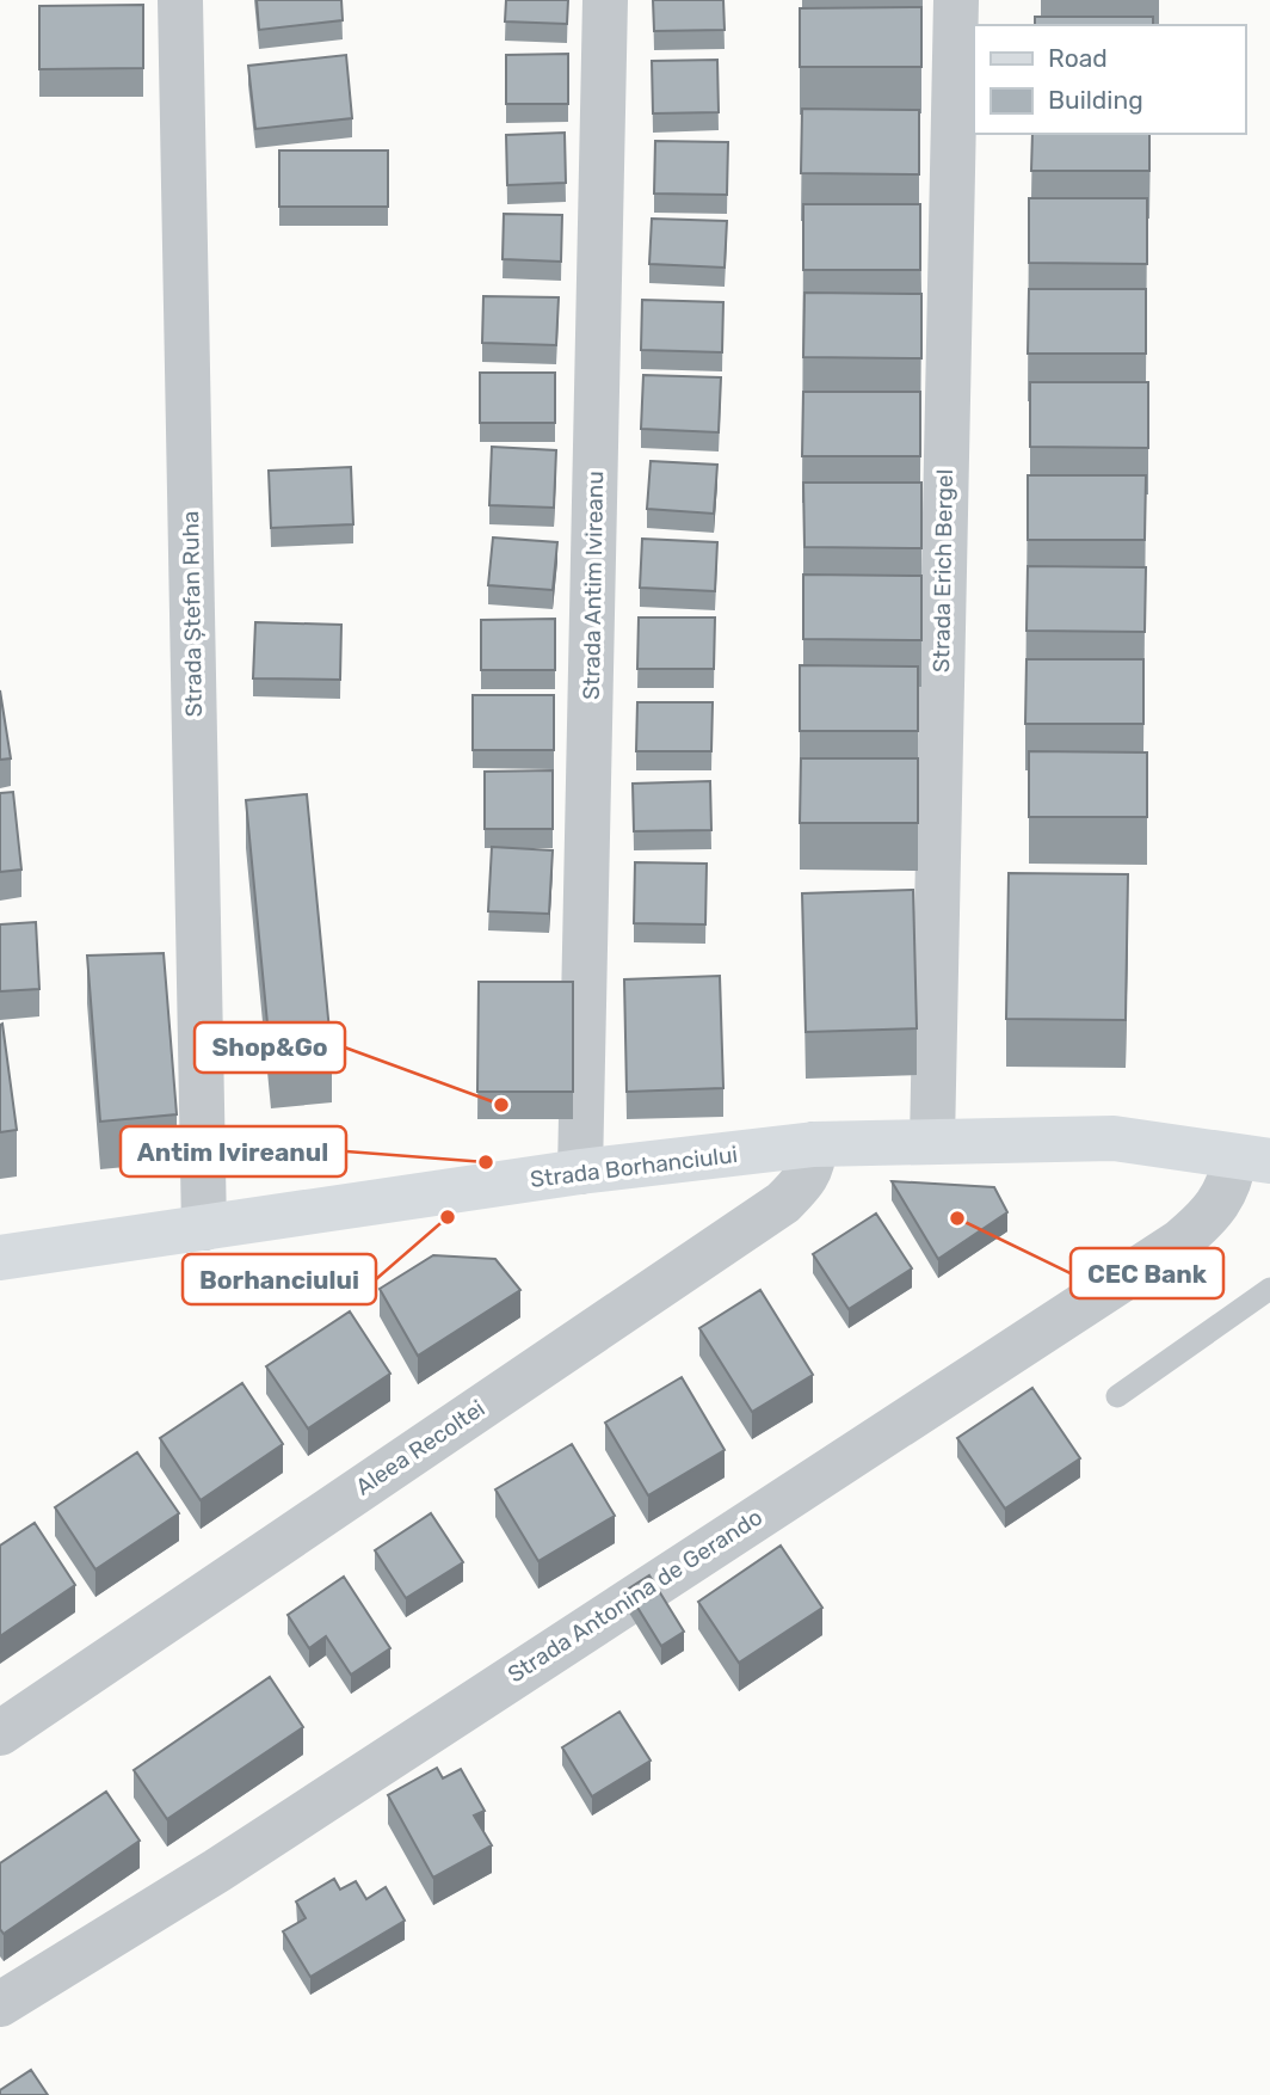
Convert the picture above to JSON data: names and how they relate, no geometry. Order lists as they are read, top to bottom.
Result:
{
  "streets": {
    "main road": ["Strada Borhanciului"],
    "street": [
      "Strada Erich Bergel",
      "Strada Antim Ivireanu",
      "Strada Ștefan Ruha",
      "Aleea Recoltei",
      "Strada Antonina de Gerando"
    ]
  },
  "crossings": [
    ["Strada Erich Bergel", "Strada Borhanciului"],
    ["Strada Antim Ivireanu", "Strada Borhanciului"],
    ["Strada Ștefan Ruha", "Strada Borhanciului"],
    ["Strada Borhanciului", "Aleea Recoltei"],
    ["Strada Borhanciului", "Strada Antonina de Gerando"]
  ],
  "places": [
    "Shop&Go",
    "Antim Ivireanul",
    "Borhanciului",
    "CEC Bank"
  ],
  "legend": ["Road", "Building"]
}
